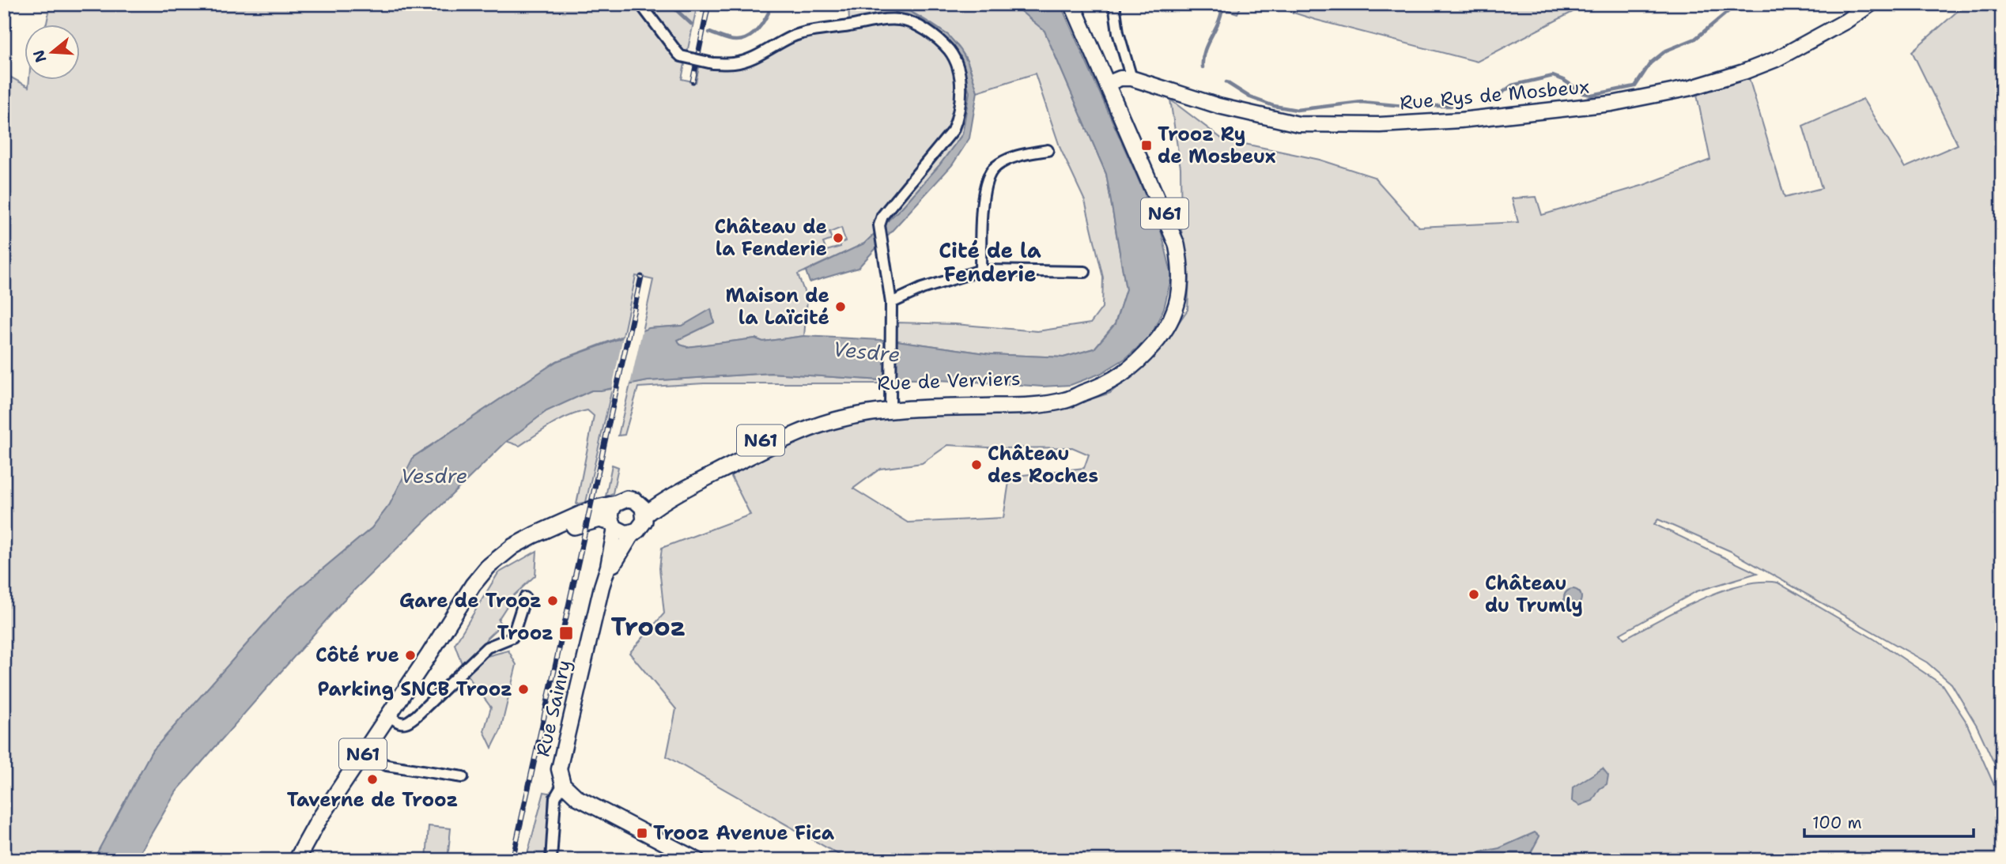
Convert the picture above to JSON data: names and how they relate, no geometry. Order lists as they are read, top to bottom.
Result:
{
  "streets": {
    "main road": [
      "Rue Rys de Mosbeux",
      "N61",
      "Rue de Verviers",
      "Rue Sainry"
    ]
  },
  "crossings": [
    ["N61", "Rue de Verviers"],
    ["N61", "Rue Sainry"],
    ["Rue de Verviers", "Rue Sainry"]
  ],
  "districts": ["Cité de la Fenderie", "Trooz"],
  "water": ["Vesdre"],
  "places": {
    "transit": ["Trooz Ry de Mosbeux", "Trooz", "Trooz Avenue Fica"],
    "other": [
      "Château de la Fenderie",
      "Maison de la Laïcité",
      "Château des Roches",
      "Château du Trumly",
      "Gare de Trooz",
      "Côté rue",
      "Parking SNCB Trooz",
      "Taverne de Trooz"
    ]
  },
  "scale_bar": "100 m",
  "north": "left"
}
